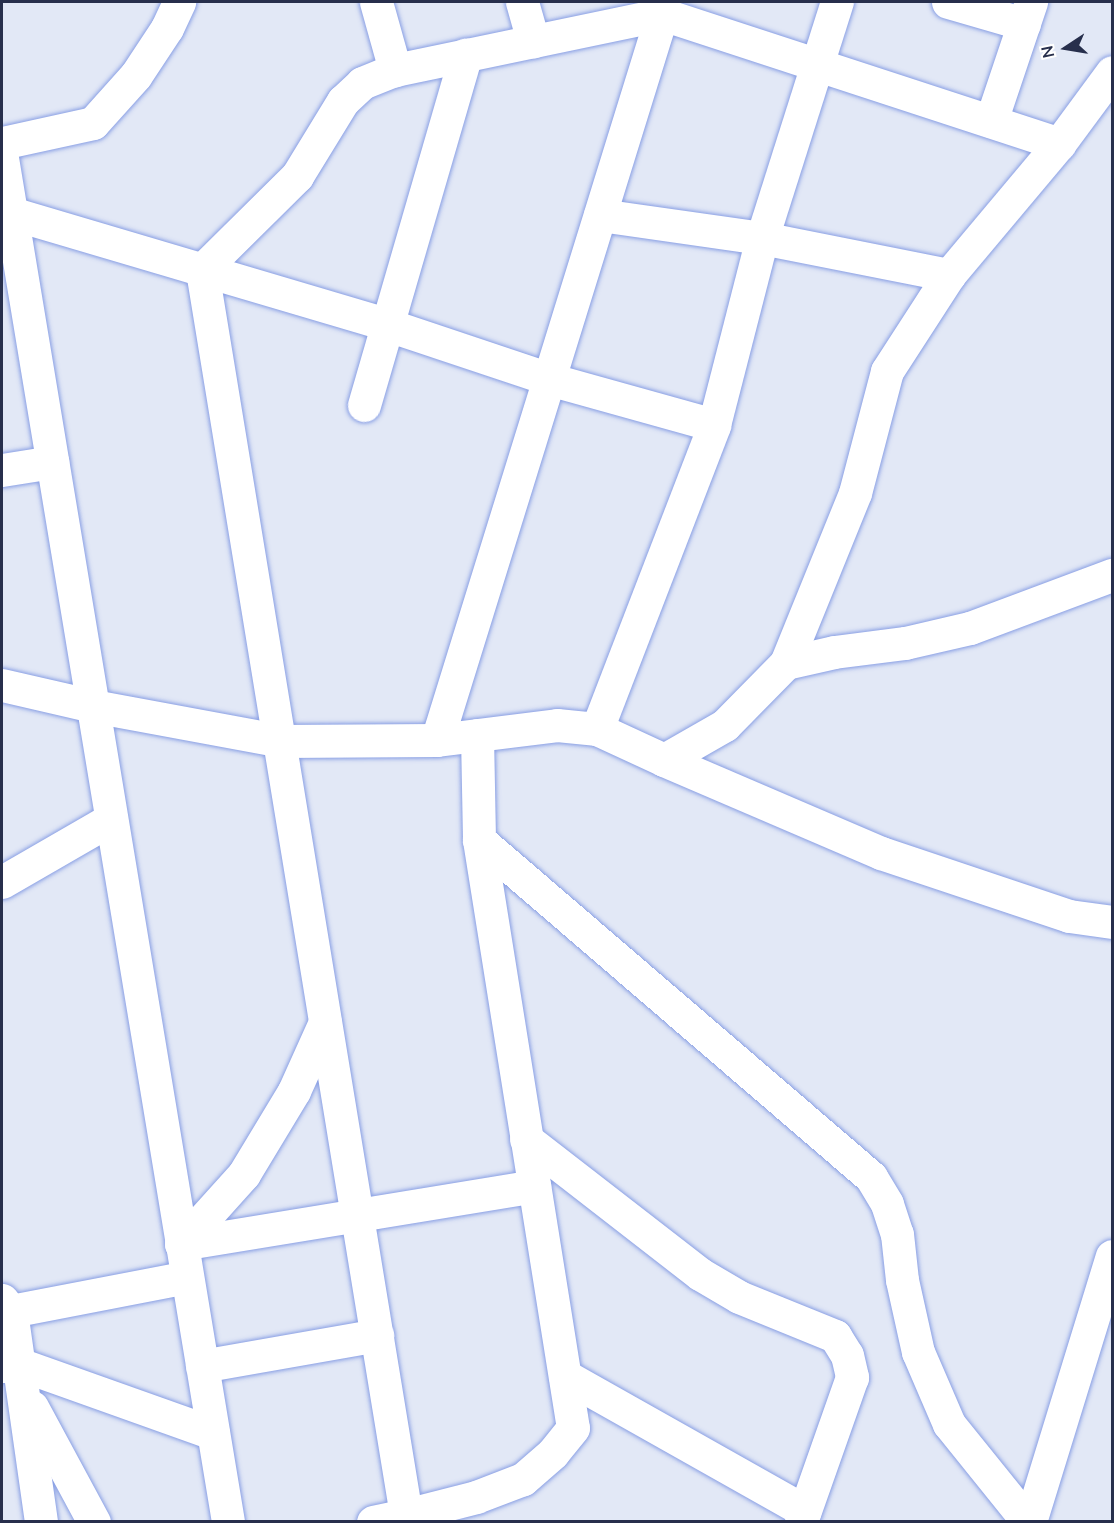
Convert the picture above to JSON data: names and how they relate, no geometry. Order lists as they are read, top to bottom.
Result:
{
  "north": "left"
}
